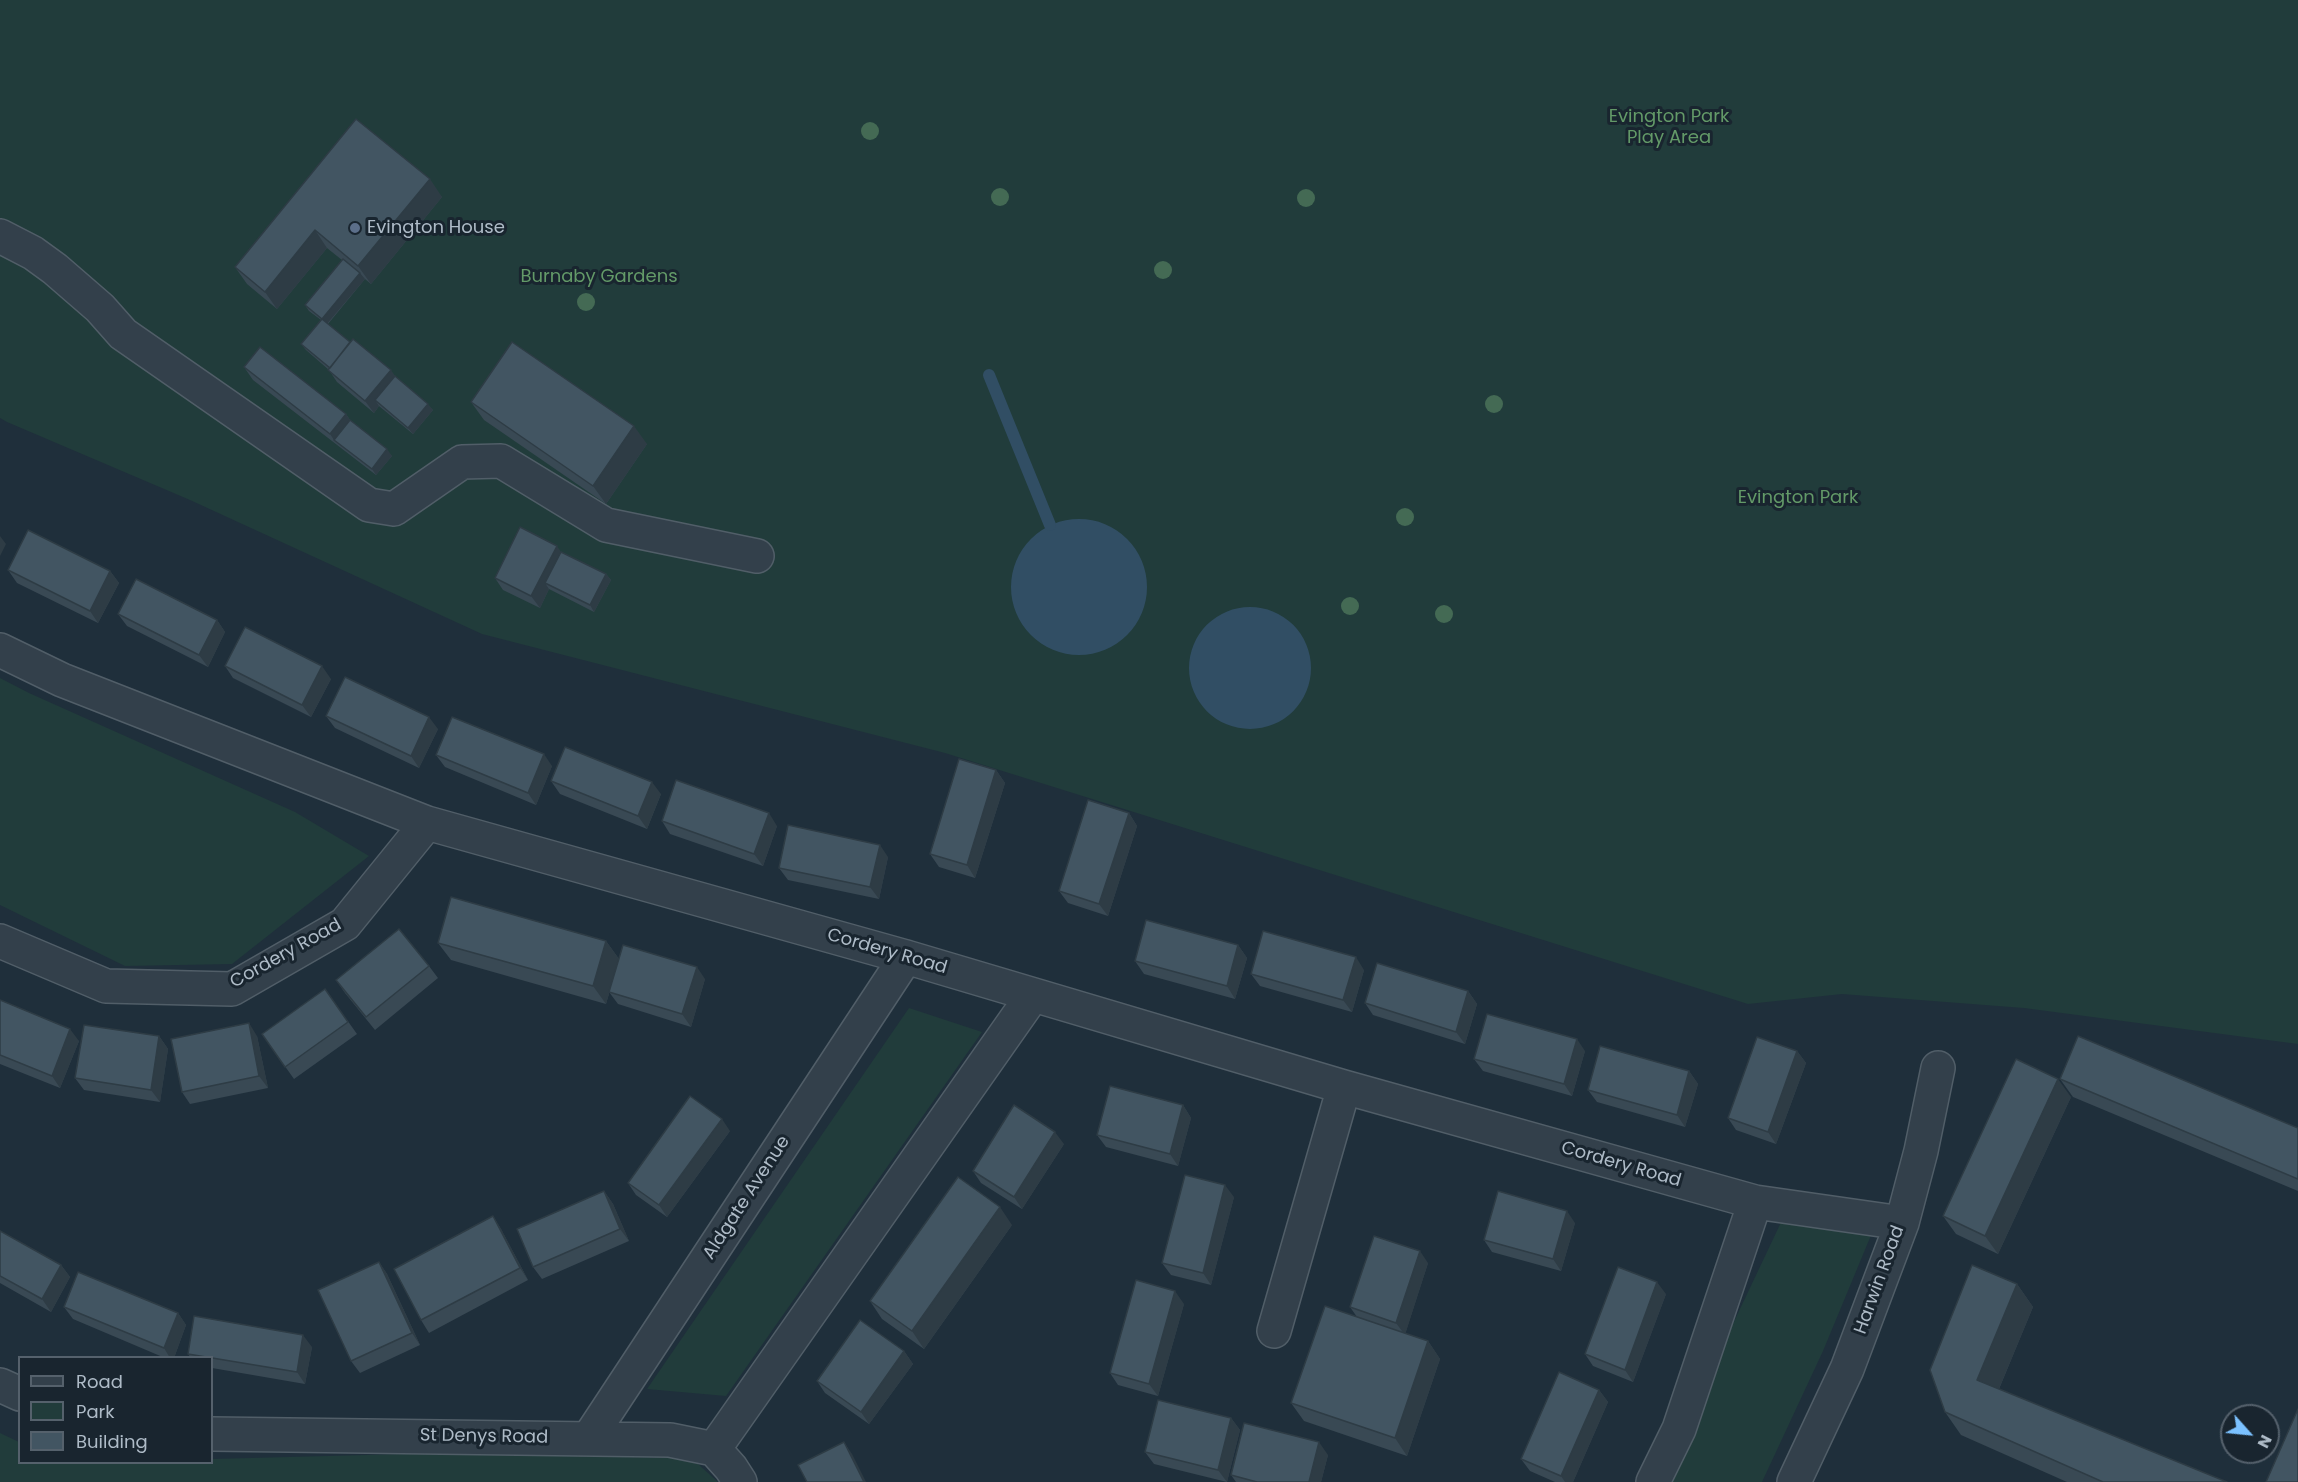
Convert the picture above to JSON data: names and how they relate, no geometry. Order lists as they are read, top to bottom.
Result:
{
  "streets": {
    "street": [
      "Cordery Road",
      "Aldgate Avenue",
      "Harwin Road",
      "St Denys Road"
    ]
  },
  "crossings": [
    ["Cordery Road", "Aldgate Avenue"],
    ["Cordery Road", "Harwin Road"],
    ["Aldgate Avenue", "St Denys Road"]
  ],
  "parks": ["Evington Park Play Area", "Burnaby Gardens", "Evington Park"],
  "places": ["Evington House"],
  "legend": ["Road", "Park", "Building"],
  "north": "bottom right"
}
